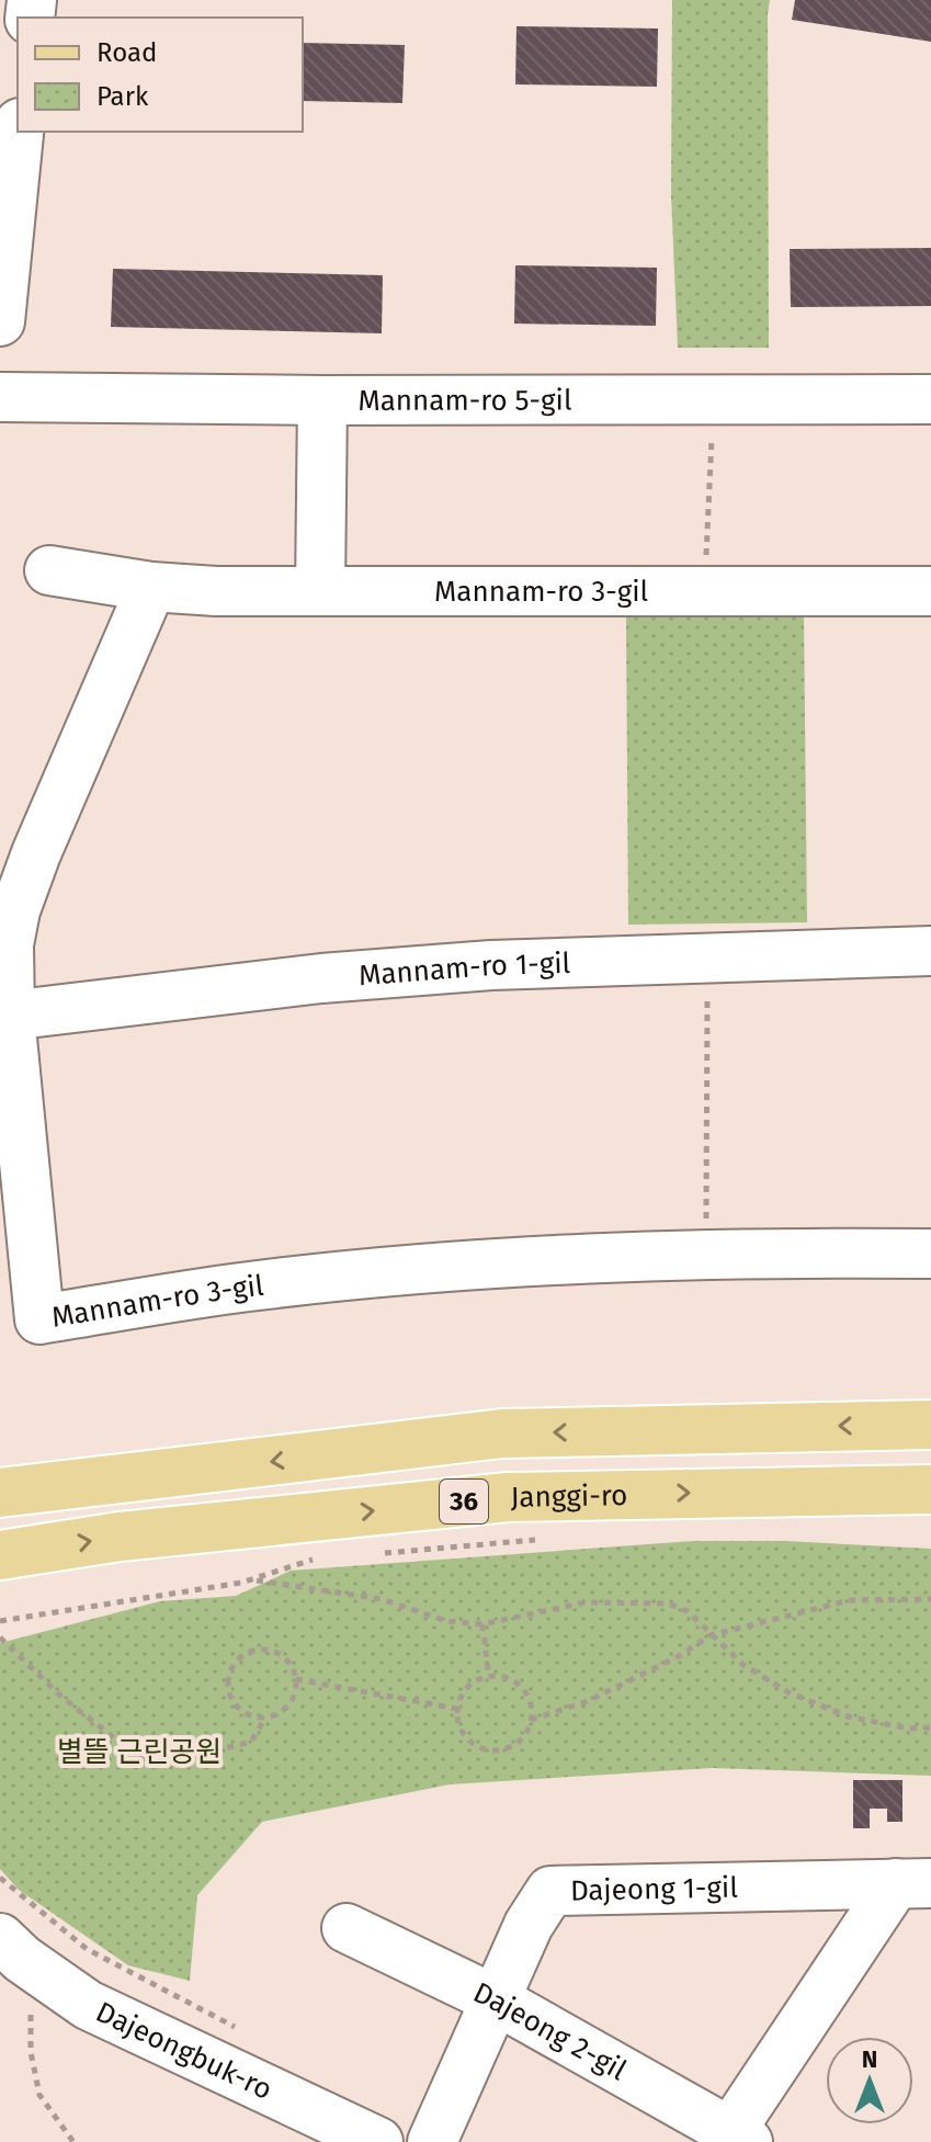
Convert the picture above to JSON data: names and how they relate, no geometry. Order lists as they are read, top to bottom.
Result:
{
  "streets": {
    "main road": ["Janggi-ro", "36"],
    "street": [
      "Mannam-ro 5-gil",
      "Mannam-ro 3-gil",
      "Mannam-ro 1-gil",
      "Dajeong 1-gil",
      "Dajeong 2-gil",
      "Dajeongbuk-ro"
    ]
  },
  "crossings": [
    ["Mannam-ro 3-gil", "Mannam-ro 1-gil"],
    ["Dajeong 1-gil", "Dajeong 2-gil"]
  ],
  "parks": ["별뜰 근린공원"],
  "legend": ["Road", "Park"],
  "north": "top"
}
